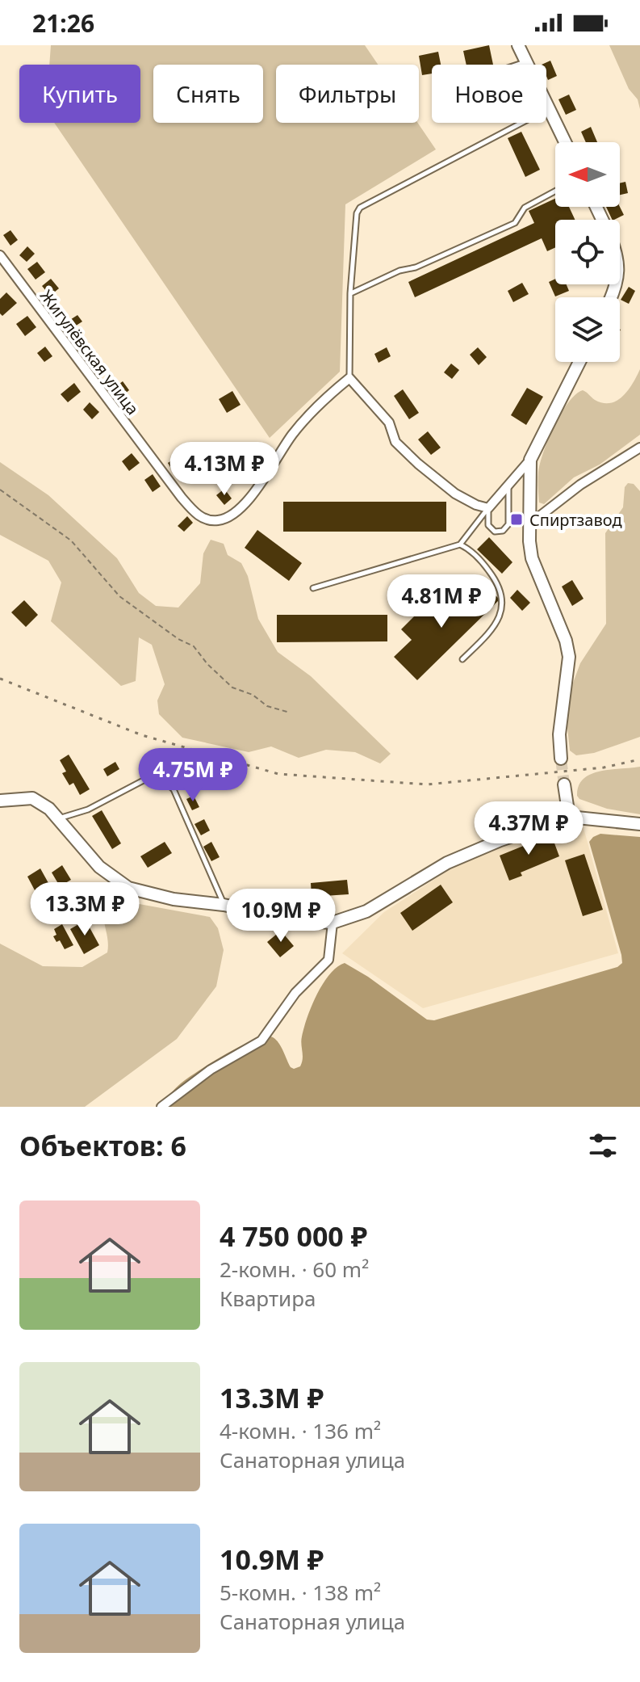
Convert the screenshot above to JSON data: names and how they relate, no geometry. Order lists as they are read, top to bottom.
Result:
{
  "streets": {
    "street": ["Жигулёвская улица"]
  },
  "places": {
    "transit": ["Спиртзавод"]
  },
  "north": "left",
  "page": {
    "status": "21:26",
    "chip": [
      "Купить",
      "Снять",
      "Фильтры",
      "Новое"
    ],
    "price": [
      "4.13M ₽",
      "4.81M ₽",
      "4.75M ₽",
      "4.37M ₽",
      "13.3M ₽",
      "10.9M ₽"
    ],
    "heading": "Объектов: 6",
    "list": [
      {
        "name": "4 750 000 ₽",
        "note": "2-комн. · 60 m² · Квартира"
      },
      {
        "name": "13.3M ₽",
        "note": "4-комн. · 136 m² · Санаторная улица"
      },
      {
        "name": "10.9M ₽",
        "note": "5-комн. · 138 m² · Санаторная улица"
      }
    ]
  }
}
